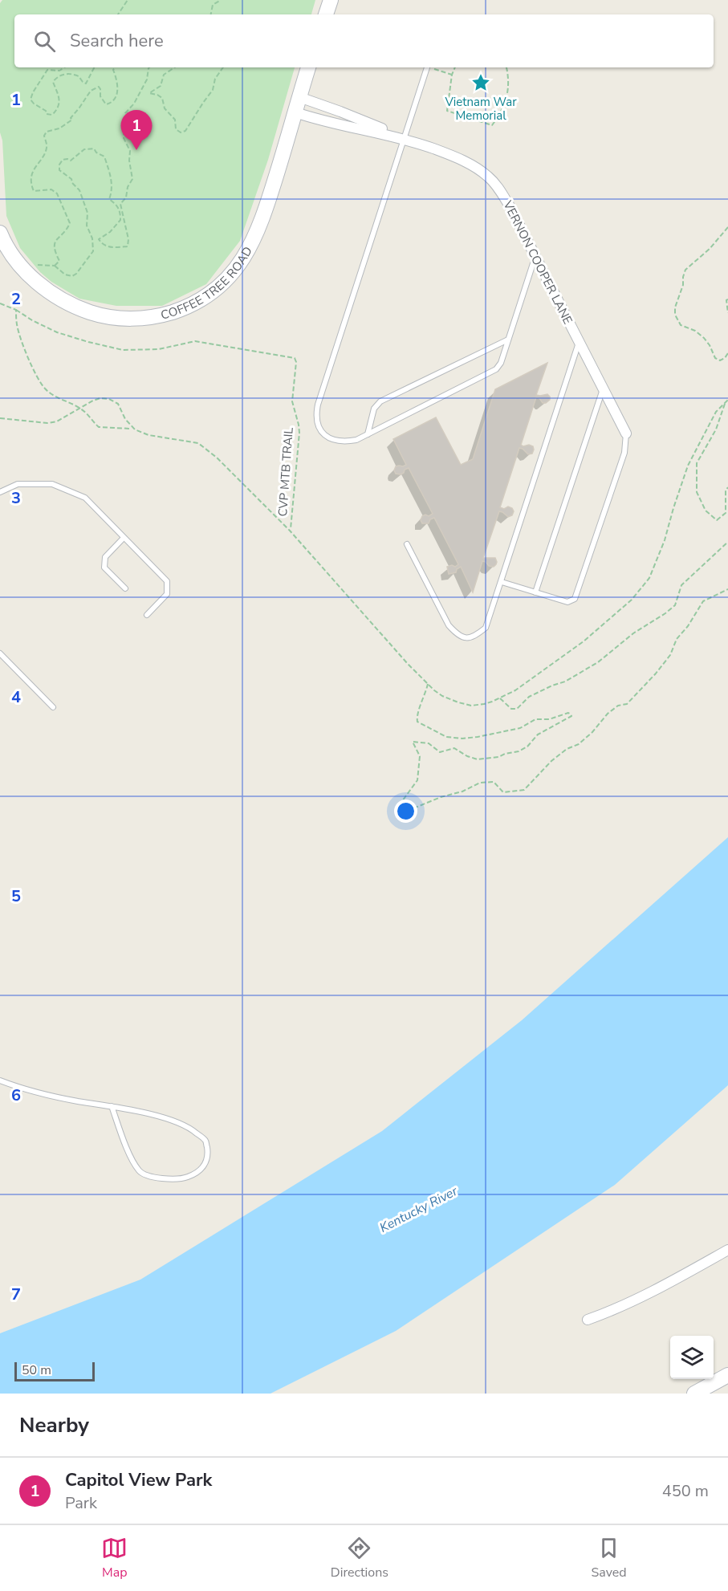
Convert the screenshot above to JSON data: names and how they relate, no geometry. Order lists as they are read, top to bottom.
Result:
{
  "streets": {
    "street": ["VERNON COOPER LANE", "COFFEE TREE ROAD"],
    "path": ["CVP MTB TRAIL"]
  },
  "crossings": [
    ["VERNON COOPER LANE", "COFFEE TREE ROAD"]
  ],
  "water": ["Kentucky River"],
  "places": {
    "place": ["Vietnam War Memorial"]
  },
  "scale_bar": "50 m",
  "page": {
    "search": "Search here",
    "pins": "1",
    "scale": "50 m",
    "heading": "Nearby",
    "list": [
      {
        "mark": "1",
        "name": "Capitol View Park",
        "note": "Park",
        "value": "450 m"
      }
    ],
    "nav": ["Map", "Directions", "Saved"]
  },
  "grid": {
    "rows": [
      "1",
      "2",
      "3",
      "4",
      "5",
      "6",
      "7"
    ]
  }
}
